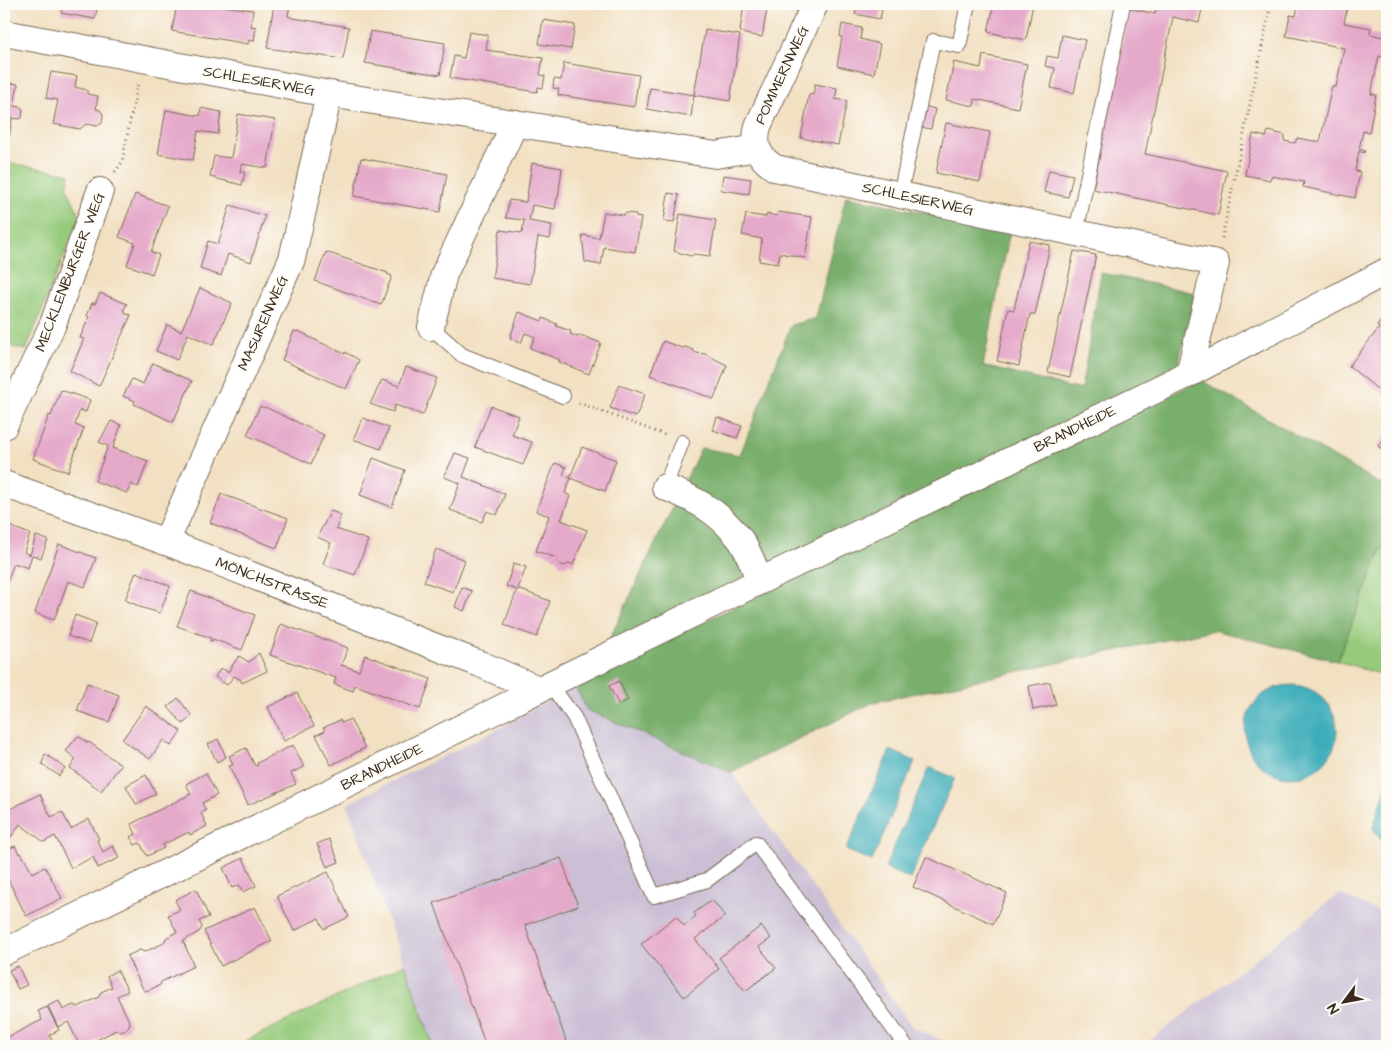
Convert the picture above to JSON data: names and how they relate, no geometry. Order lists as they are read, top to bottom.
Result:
{
  "streets": {
    "street": [
      "POMMERNWEG",
      "SCHLESIERWEG",
      "MECKLENBURGER WEG",
      "MASURENWEG",
      "BRANDHEIDE",
      "MÖNCHSTRASSE"
    ]
  },
  "crossings": [
    ["POMMERNWEG", "SCHLESIERWEG"],
    ["SCHLESIERWEG", "MECKLENBURGER WEG"],
    ["SCHLESIERWEG", "MASURENWEG"],
    ["MASURENWEG", "MÖNCHSTRASSE"],
    ["BRANDHEIDE", "MÖNCHSTRASSE"]
  ],
  "north": "bottom left"
}
